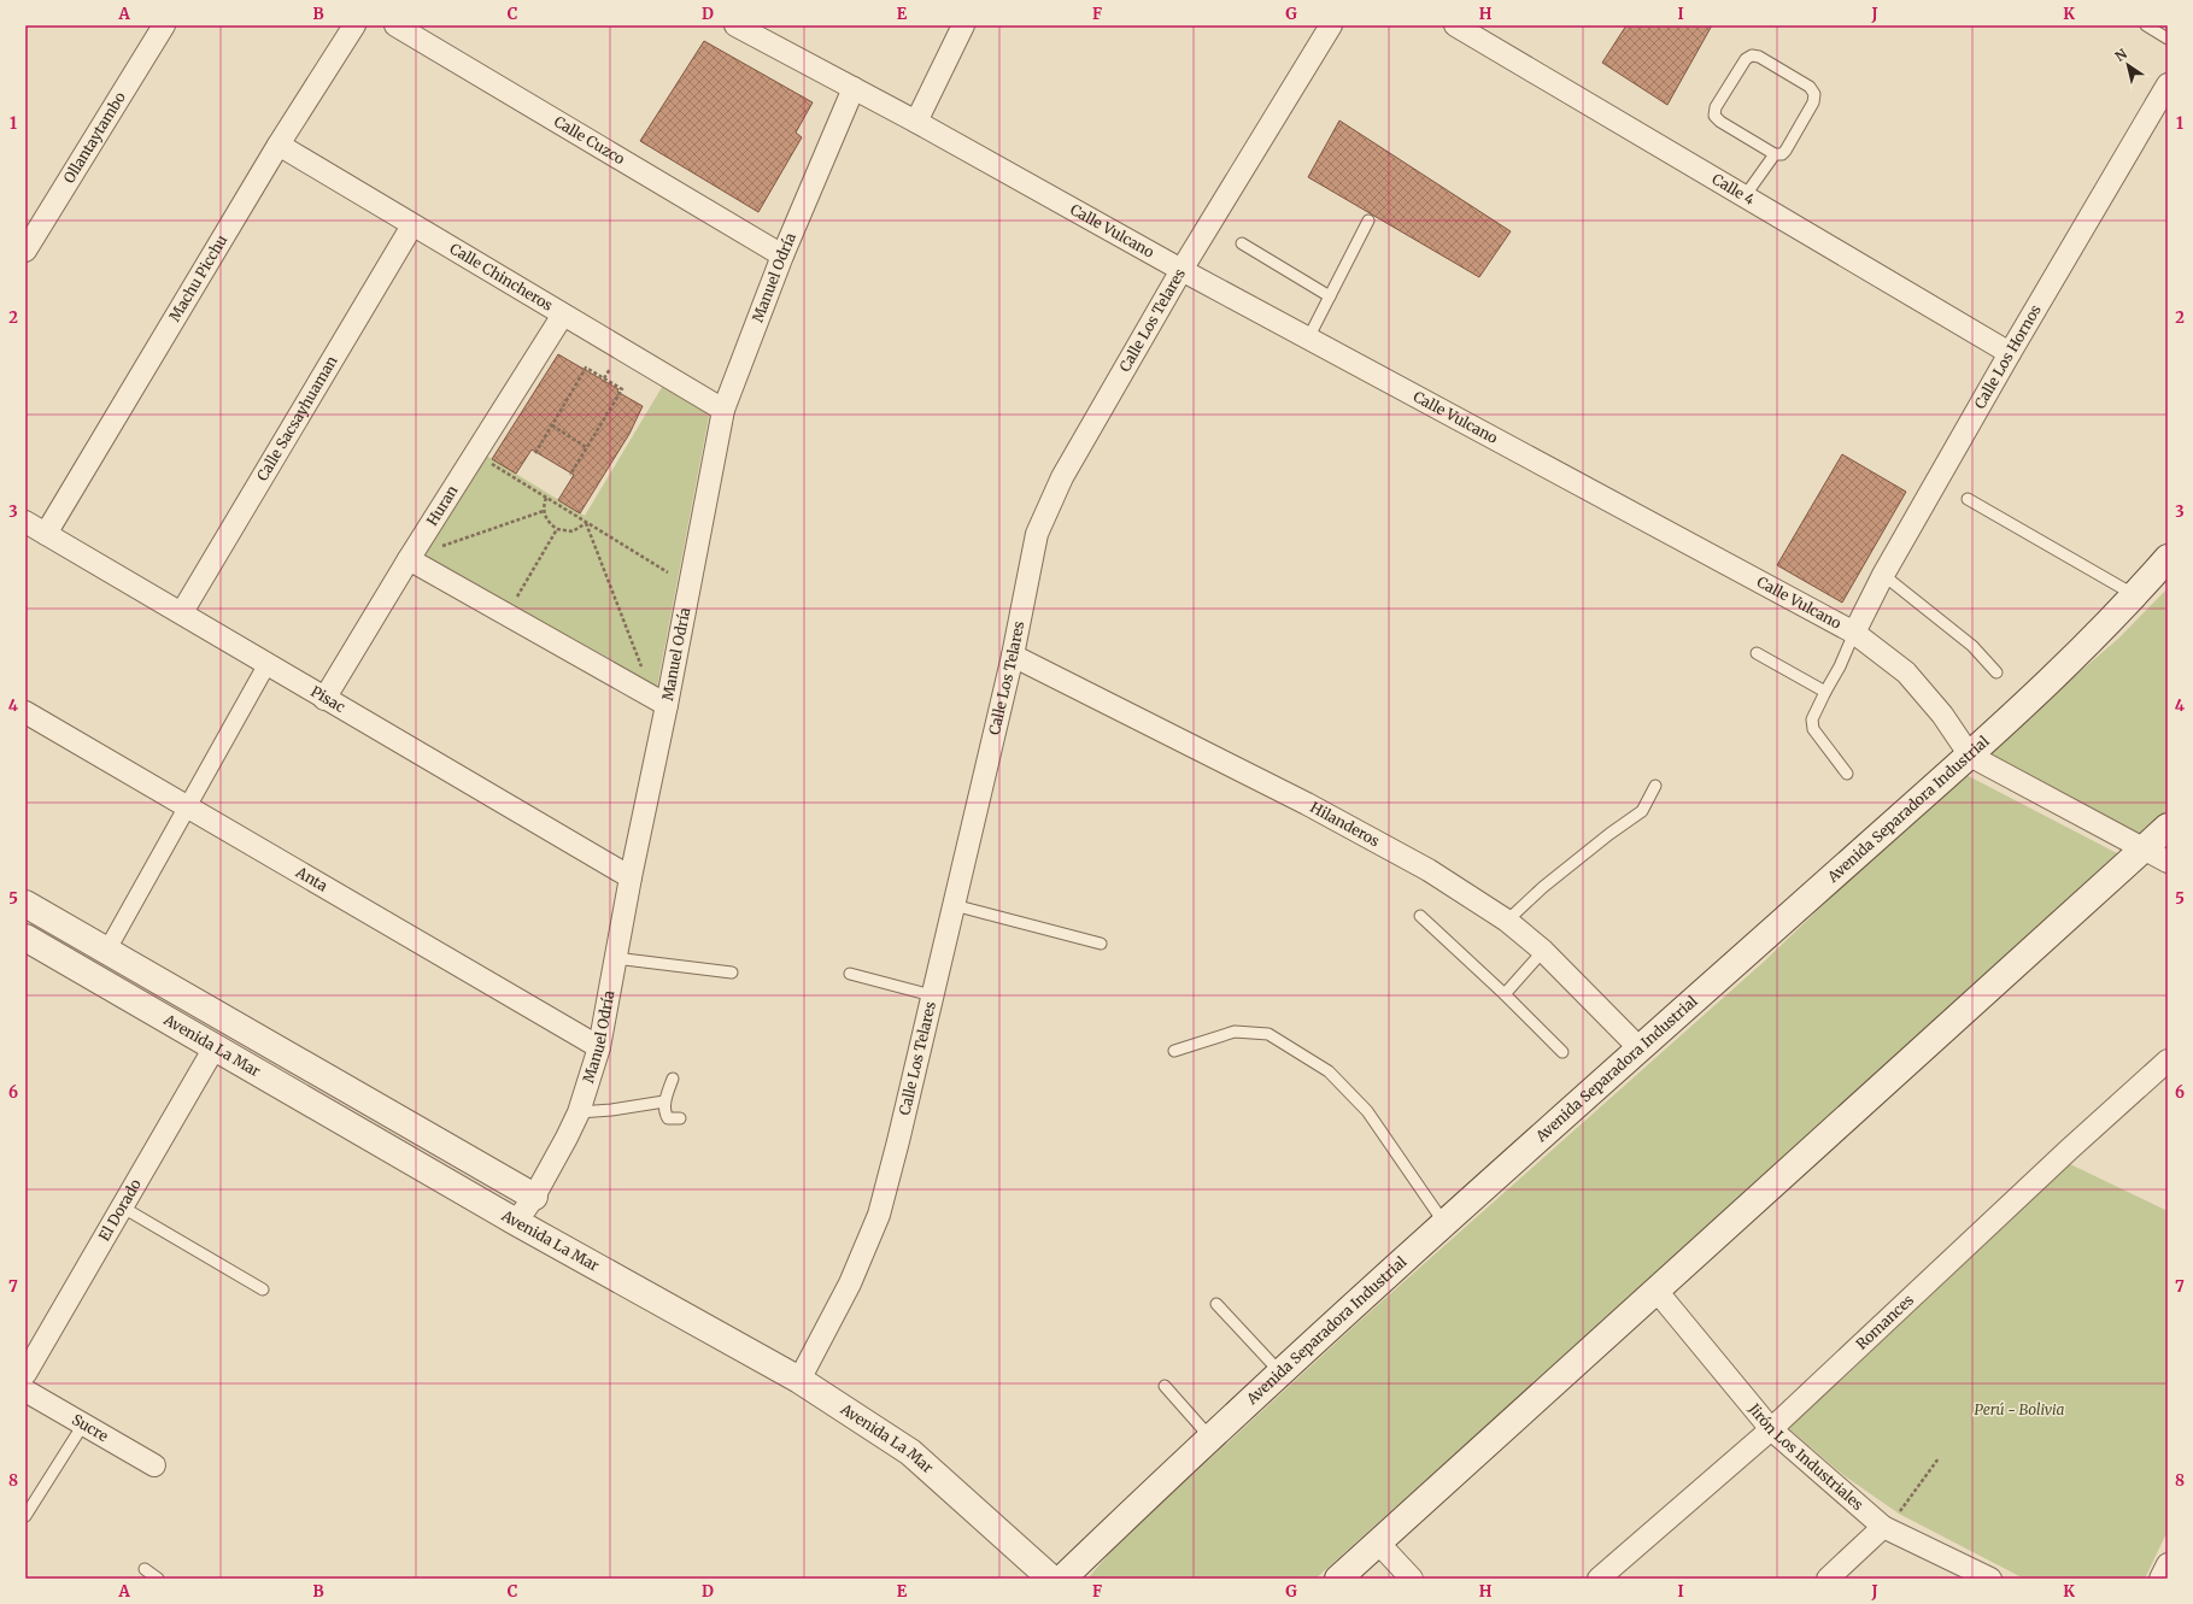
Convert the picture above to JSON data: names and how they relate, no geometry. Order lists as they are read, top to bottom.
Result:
{
  "streets": {
    "main road": ["Avenida Separadora Industrial", "Avenida La Mar"],
    "street": [
      "Ollantaytambo",
      "Calle Cuzco",
      "Calle 4",
      "Calle Vulcano",
      "Calle Chincheros",
      "Manuel Odría",
      "Machu Picchu",
      "Calle Los Telares",
      "Calle Los Hornos",
      "Calle Sacsayhuaman",
      "Huran",
      "Pisac",
      "Hilanderos",
      "Anta",
      "El Dorado",
      "Romances",
      "Sucre",
      "Jirón Los Industriales"
    ]
  },
  "crossings": [
    ["Calle Cuzco", "Manuel Odría"],
    ["Calle 4", "Calle Los Hornos"],
    ["Calle Vulcano", "Manuel Odría"],
    ["Calle Vulcano", "Calle Los Telares"],
    ["Calle Vulcano", "Calle Los Hornos"],
    ["Calle Vulcano", "Avenida Separadora Industrial"],
    ["Calle Chincheros", "Manuel Odría"],
    ["Calle Chincheros", "Machu Picchu"],
    ["Calle Chincheros", "Calle Sacsayhuaman"],
    ["Calle Chincheros", "Huran"],
    ["Manuel Odría", "Pisac"],
    ["Manuel Odría", "Anta"],
    ["Manuel Odría", "Avenida La Mar"],
    ["Machu Picchu", "Pisac"],
    ["Calle Los Telares", "Hilanderos"],
    ["Calle Los Telares", "Avenida La Mar"],
    ["Calle Sacsayhuaman", "Pisac"],
    ["Huran", "Pisac"],
    ["Avenida Separadora Industrial", "Hilanderos"],
    ["Avenida La Mar", "El Dorado"],
    ["Romances", "Jirón Los Industriales"]
  ],
  "parks": ["Perú - Bolivia"],
  "north": "top left",
  "grid": {
    "columns": [
      "A",
      "B",
      "C",
      "D",
      "E",
      "F",
      "G",
      "H",
      "I",
      "J",
      "K"
    ],
    "rows": [
      "1",
      "2",
      "3",
      "4",
      "5",
      "6",
      "7",
      "8"
    ]
  }
}
